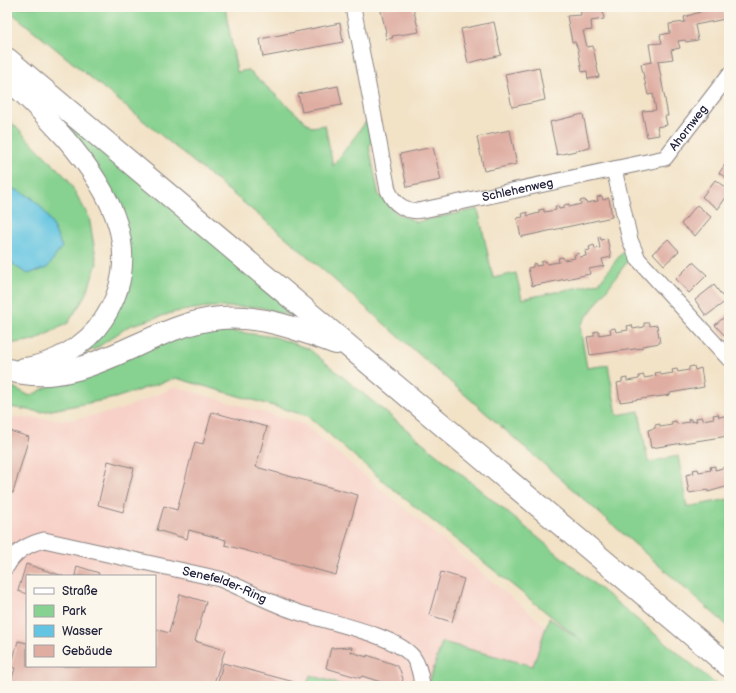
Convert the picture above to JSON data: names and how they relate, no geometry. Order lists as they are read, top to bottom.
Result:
{
  "streets": {
    "street": ["Ahornweg", "Schlehenweg", "Senefelder-Ring"]
  },
  "crossings": [
    ["Ahornweg", "Schlehenweg"]
  ],
  "legend": [
    "Straße",
    "Park",
    "Wasser",
    "Gebäude"
  ]
}
